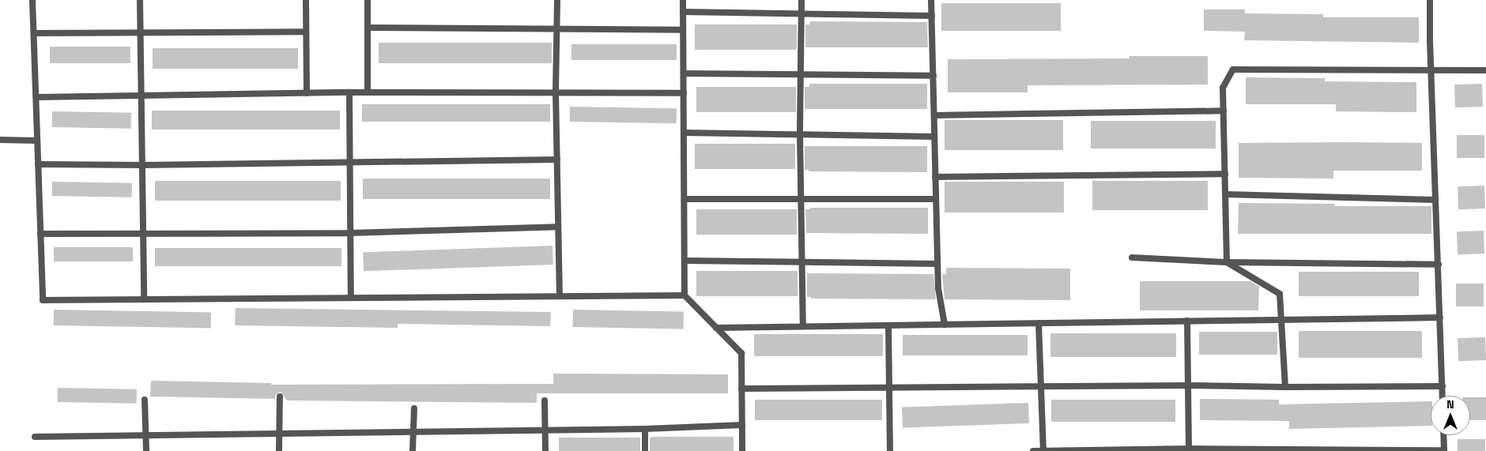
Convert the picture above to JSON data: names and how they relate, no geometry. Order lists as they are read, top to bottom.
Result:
{
  "north": "top"
}
